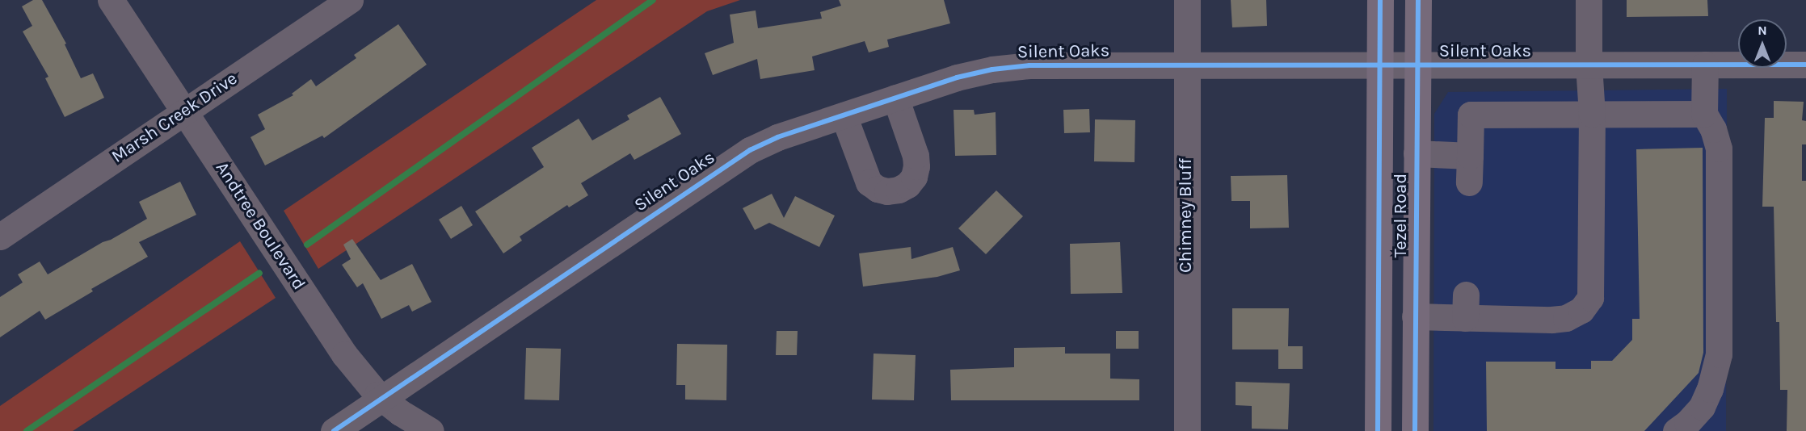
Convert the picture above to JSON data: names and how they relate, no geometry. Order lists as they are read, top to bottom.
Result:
{
  "streets": {
    "main road": ["Tezel Road"],
    "street": [
      "Silent Oaks",
      "Marsh Creek Drive",
      "Chimney Bluff",
      "Andtree Boulevard"
    ]
  },
  "crossings": [
    ["Silent Oaks", "Chimney Bluff"],
    ["Silent Oaks", "Tezel Road"],
    ["Silent Oaks", "Andtree Boulevard"],
    ["Marsh Creek Drive", "Andtree Boulevard"]
  ],
  "north": "top"
}
